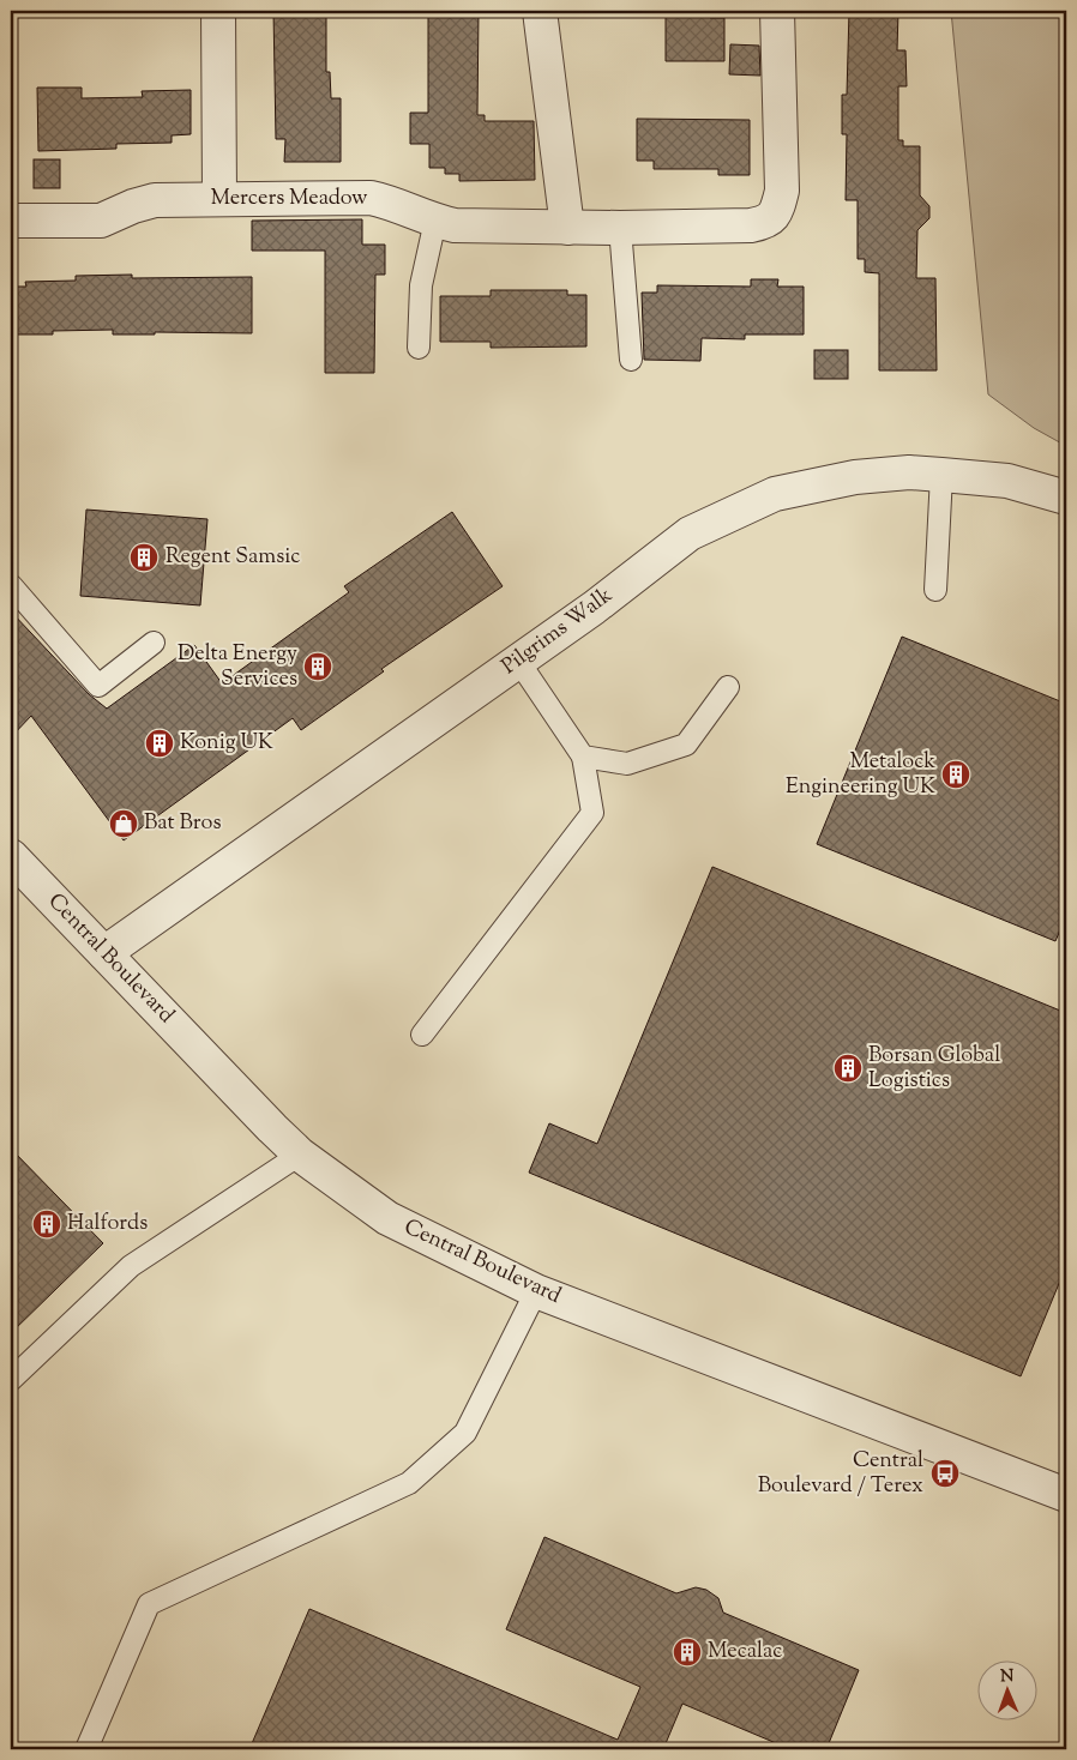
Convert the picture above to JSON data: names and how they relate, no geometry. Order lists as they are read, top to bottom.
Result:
{
  "streets": {
    "street": ["Mercers Meadow", "Pilgrims Walk", "Central Boulevard"]
  },
  "crossings": [
    ["Pilgrims Walk", "Central Boulevard"]
  ],
  "places": {
    "building": [
      "Regent Samsic",
      "Delta Energy Services",
      "Konig UK",
      "Metalock Engineering UK",
      "Borsan Global Logistics",
      "Halfords",
      "Mecalac"
    ],
    "shop": ["Bat Bros"],
    "bus stop": ["Central Boulevard / Terex"]
  },
  "north": "top"
}
